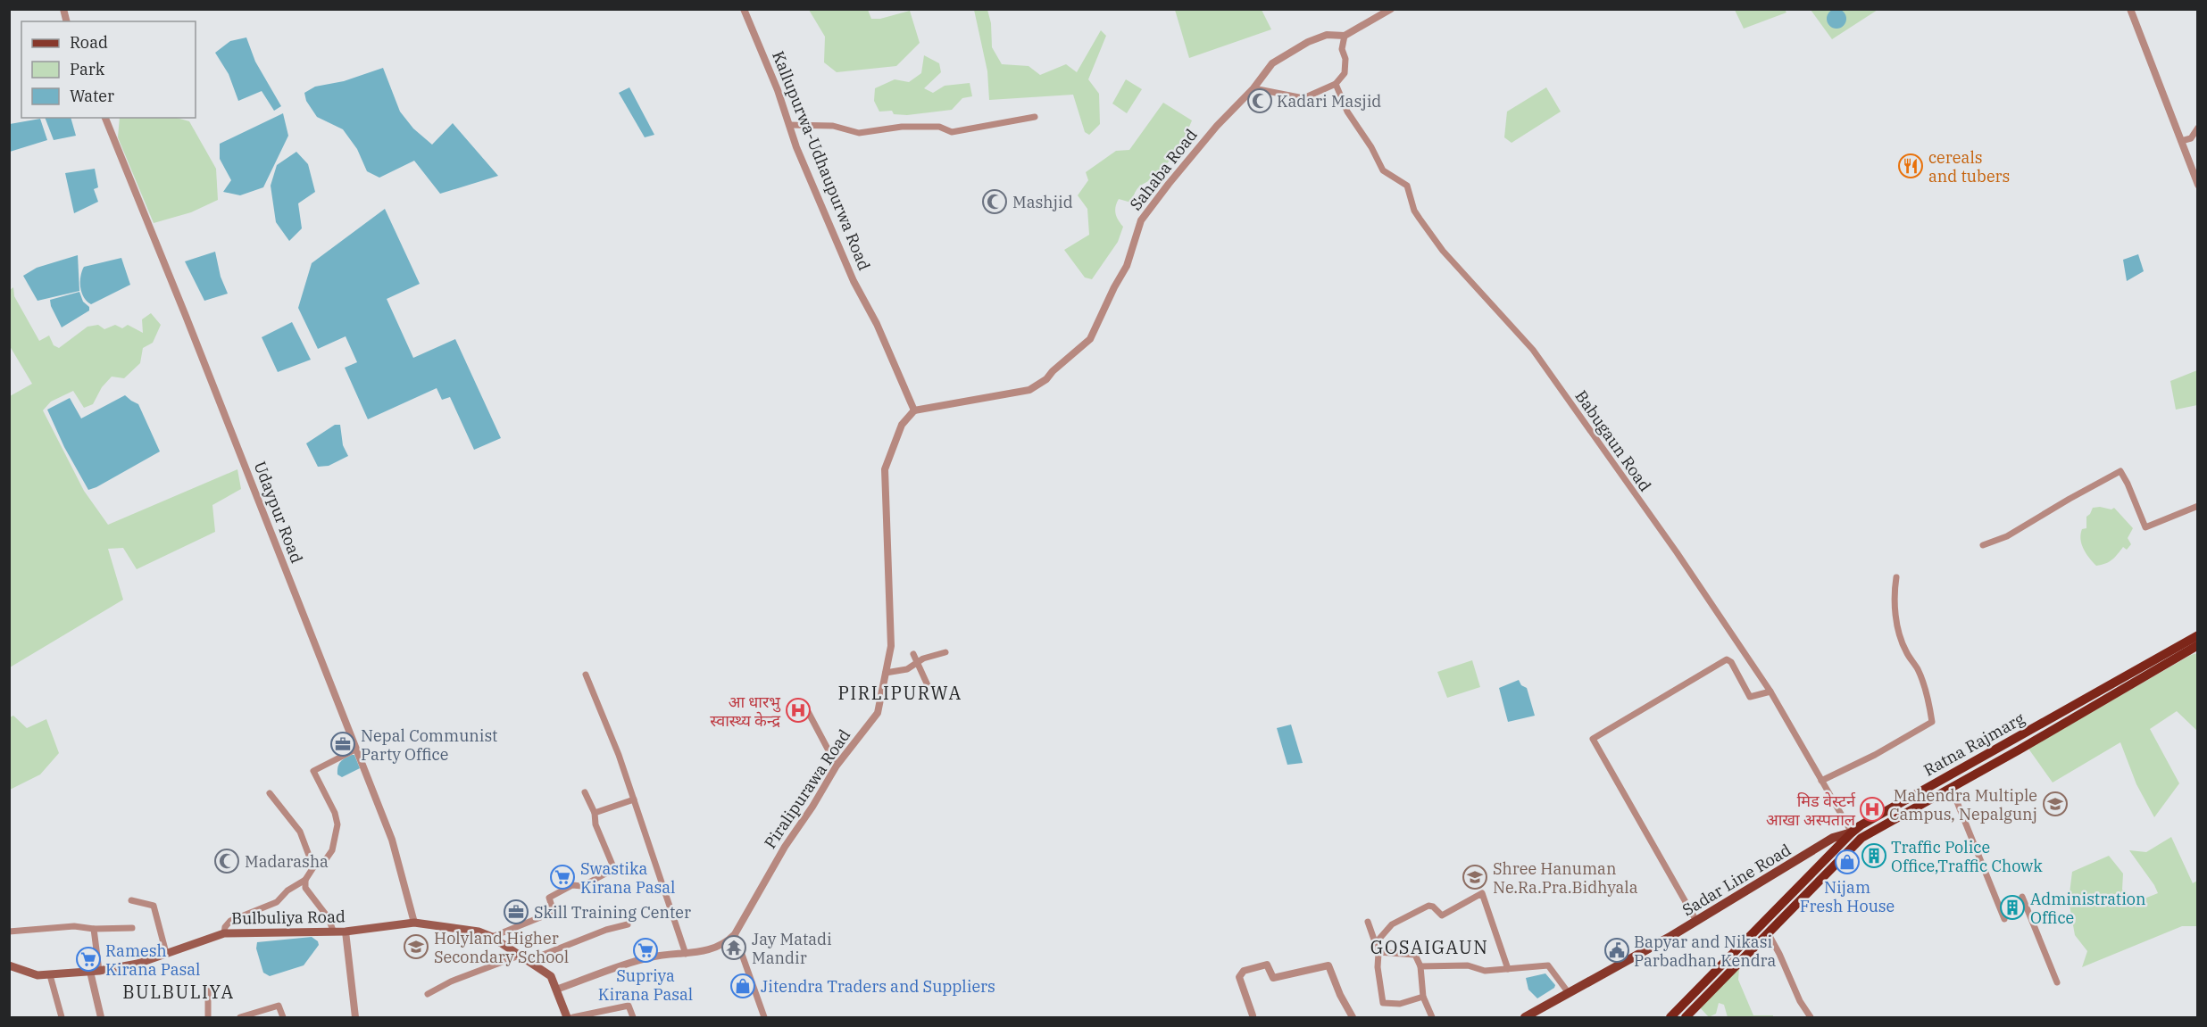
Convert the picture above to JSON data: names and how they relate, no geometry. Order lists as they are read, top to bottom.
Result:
{
  "streets": {
    "highway": ["Ratna Rajmarg"],
    "main road": ["Sadar Line Road", "Bulbuliya Road"],
    "street": [
      "Kallupurwa-Udhaupurwa Road",
      "Sahaba Road",
      "Babugaun Road",
      "Udaypur Road",
      "Piralipurawa Road"
    ]
  },
  "crossings": [
    ["Kallupurwa-Udhaupurwa Road", "Sahaba Road"],
    ["Kallupurwa-Udhaupurwa Road", "Piralipurawa Road"],
    ["Sahaba Road", "Piralipurawa Road"],
    ["Babugaun Road", "Ratna Rajmarg"],
    ["Babugaun Road", "Sadar Line Road"],
    ["Udaypur Road", "Bulbuliya Road"],
    ["Ratna Rajmarg", "Sadar Line Road"],
    ["Piralipurawa Road", "Bulbuliya Road"]
  ],
  "districts": ["PIRLIPURWA", "GOSAIGAUN", "BULBULIYA"],
  "places": {
    "mosque": ["Kadari Masjid", "Mashjid", "Madarasha"],
    "restaurant": ["cereals and tubers"],
    "hospital": ["आ धारभु स्वास्थ्य केन्द्र", "मिड वेस्टर्न आखा अस्पताल"],
    "office": ["Nepal Communist Party Office", "Skill Training Center"],
    "school or university": ["Mahendra Multiple Campus, Nepalgunj", "Shree Hanuman Ne.Ra.Pra.Bidhyala", "Holyland Higher Secondary School"],
    "building": ["Traffic Police Office,Traffic Chowk", "Administration Office"],
    "shop": ["Nijam Fresh House", "Jitendra Traders and Suppliers"],
    "supermarket": ["Swastika Kirana Pasal", "Supriya Kirana Pasal", "Ramesh Kirana Pasal"],
    "temple": ["Jay Matadi Mandir"],
    "public building": ["Bapyar and Nikasi Parbadhan Kendra"]
  },
  "legend": ["Road", "Park", "Water"]
}
